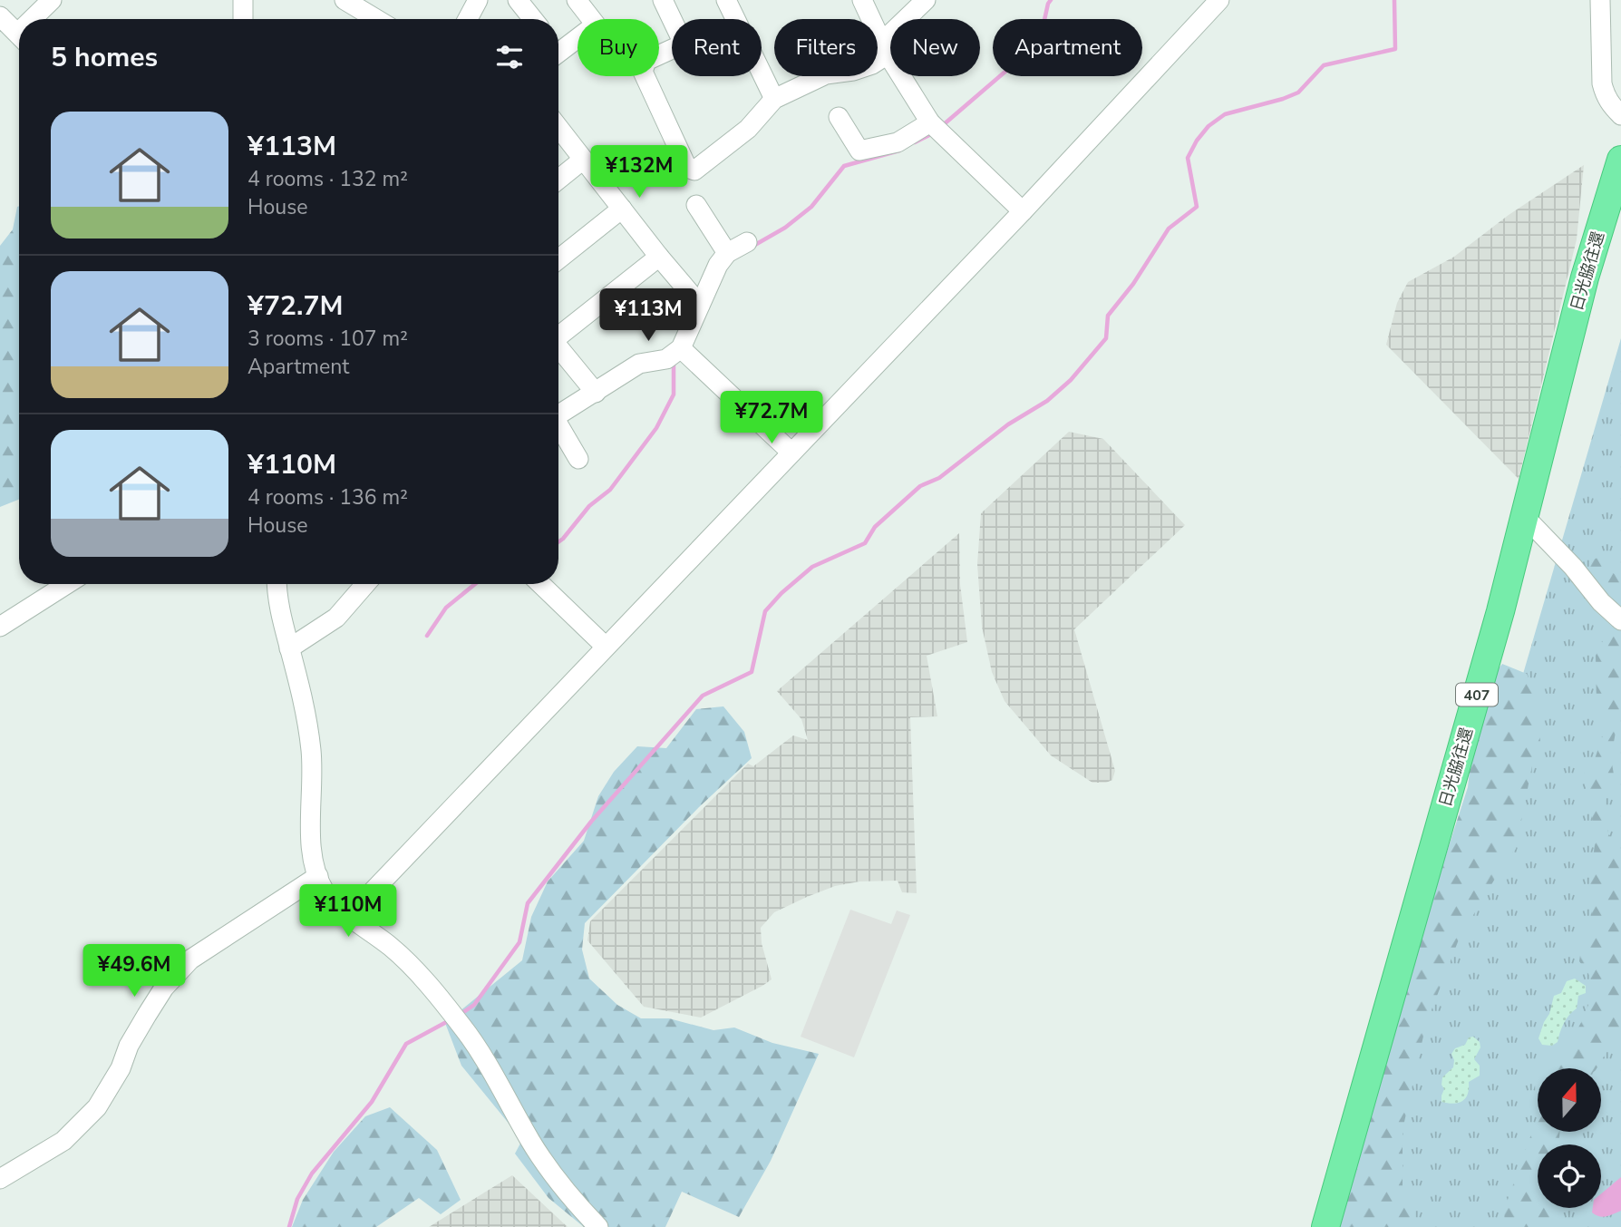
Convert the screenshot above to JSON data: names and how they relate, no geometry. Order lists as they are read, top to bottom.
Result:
{
  "streets": {
    "highway": ["日光脇往還", "407"]
  },
  "north": "top",
  "page": {
    "chip": [
      "Buy",
      "Rent",
      "Filters",
      "New",
      "Apartment"
    ],
    "heading": "5 homes",
    "list": [
      {
        "name": "¥113M",
        "note": "4 rooms · 132 m² · House"
      },
      {
        "name": "¥72.7M",
        "note": "3 rooms · 107 m² · Apartment"
      },
      {
        "name": "¥110M",
        "note": "4 rooms · 136 m² · House"
      }
    ],
    "price": [
      "¥132M",
      "¥113M",
      "¥72.7M",
      "¥110M",
      "¥49.6M"
    ]
  }
}
